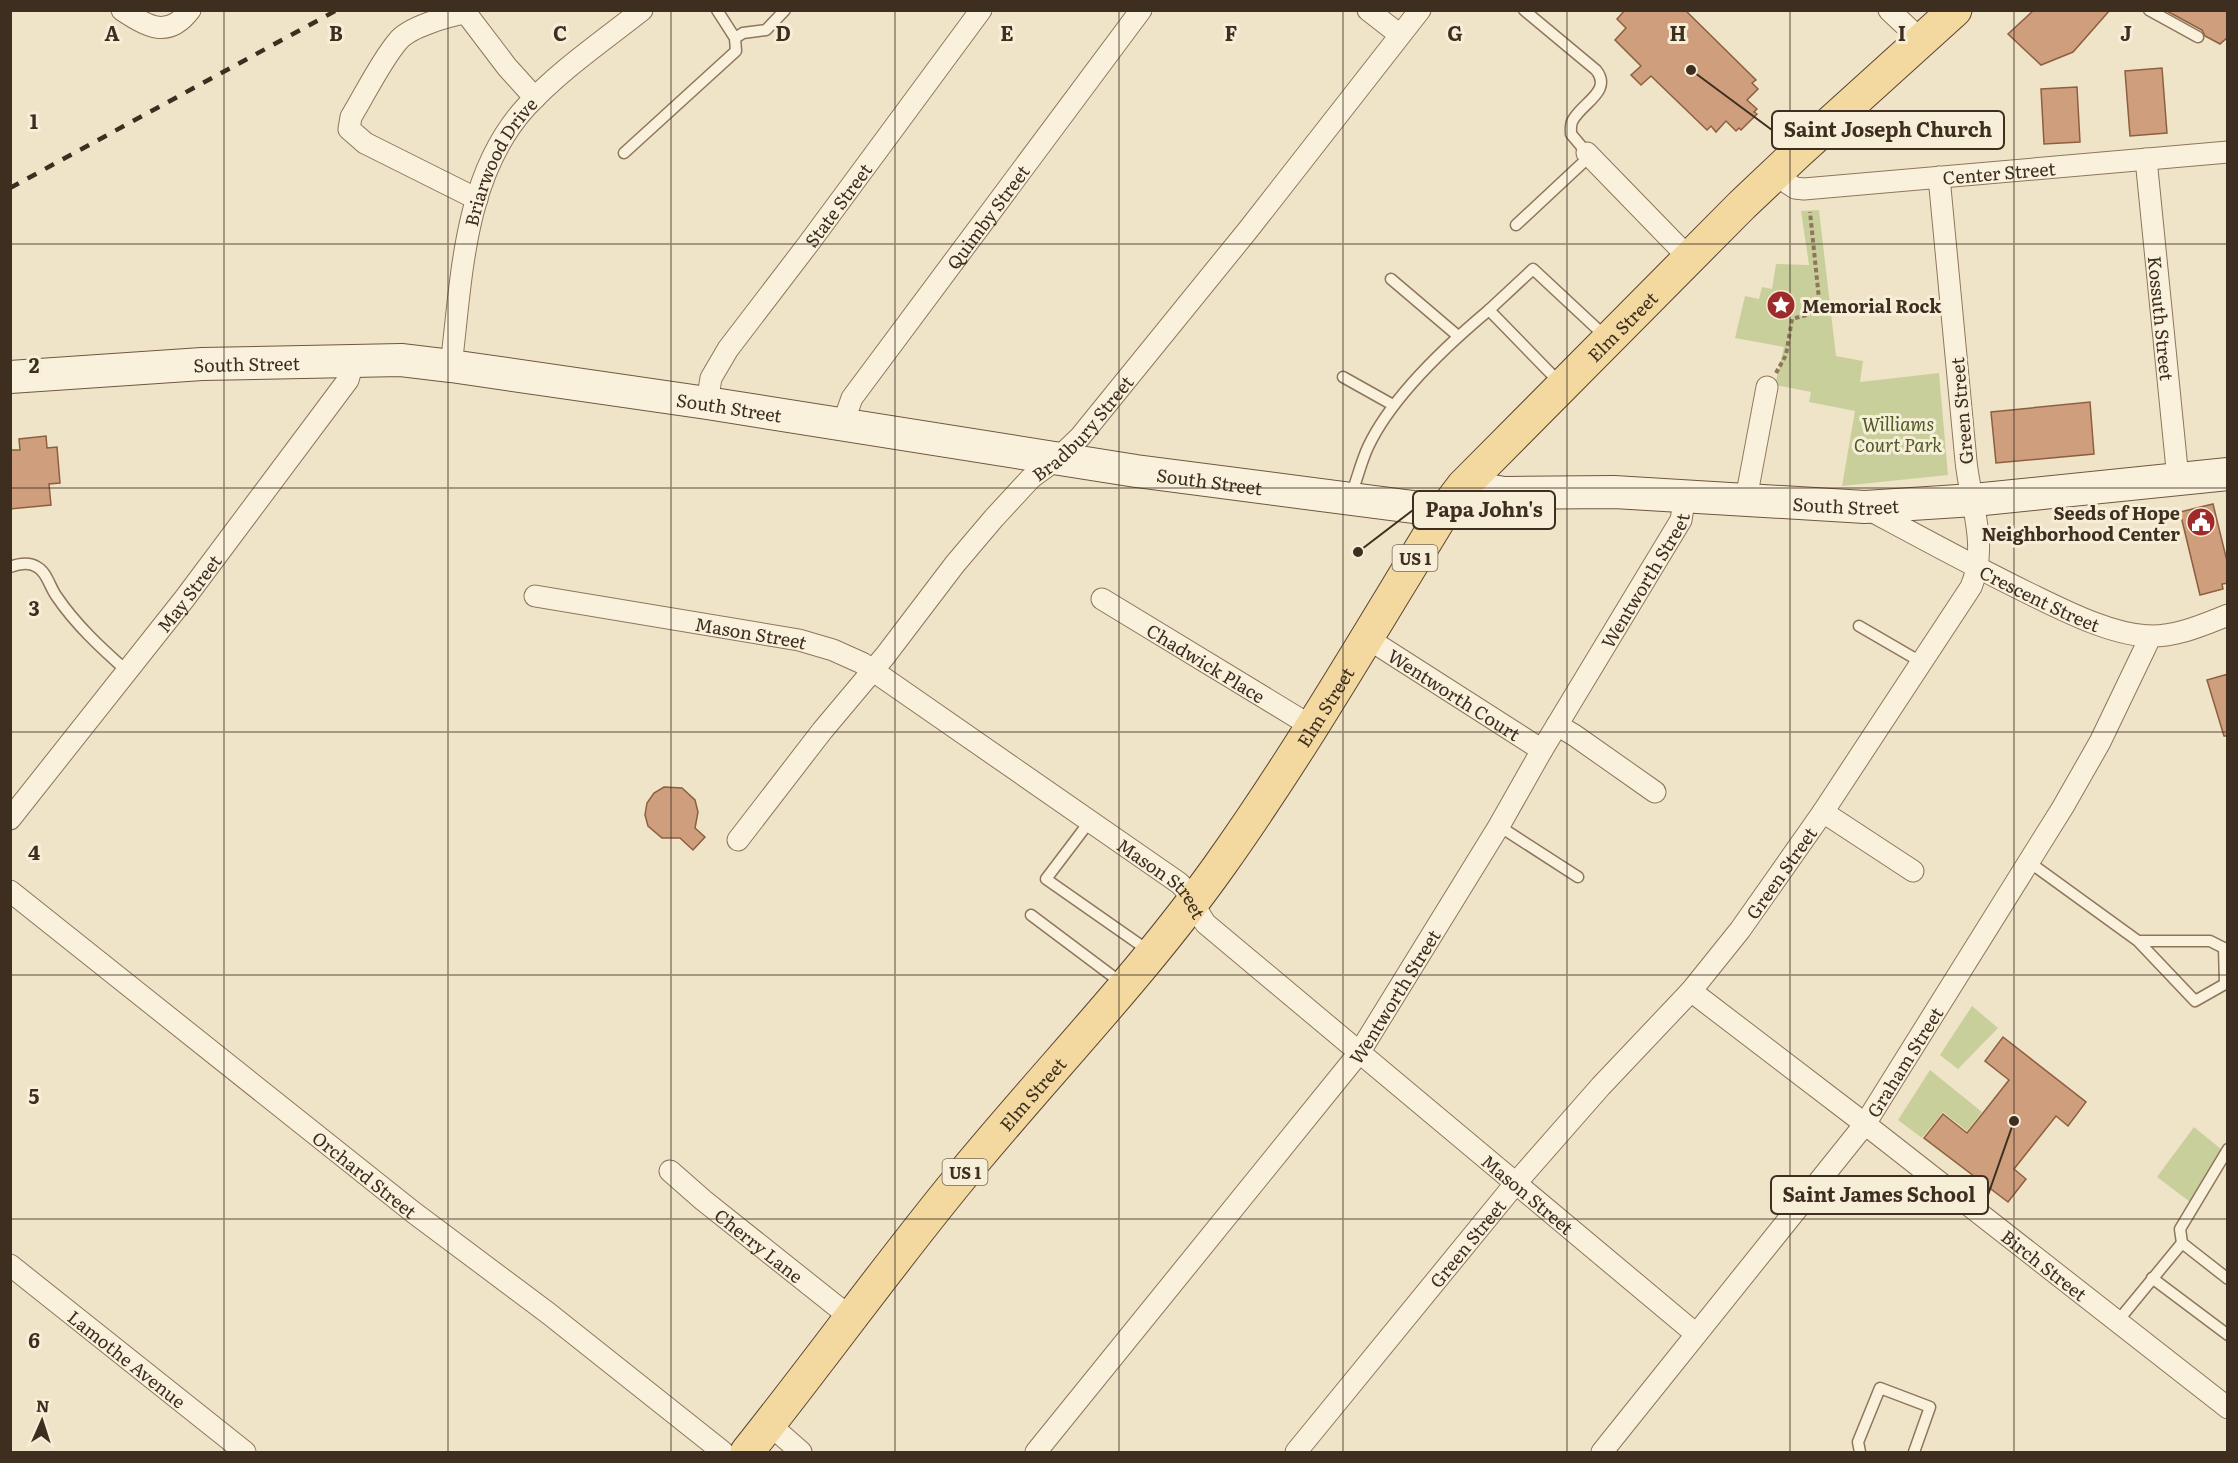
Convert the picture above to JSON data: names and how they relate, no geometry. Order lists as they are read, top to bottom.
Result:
{
  "streets": {
    "main road": ["Elm Street", "US 1"],
    "street": [
      "Briarwood Drive",
      "Center Street",
      "State Street",
      "Quimby Street",
      "Kossuth Street",
      "South Street",
      "Green Street",
      "Bradbury Street",
      "Wentworth Street",
      "May Street",
      "Crescent Street",
      "Mason Street",
      "Chadwick Place",
      "Wentworth Court",
      "Graham Street",
      "Orchard Street",
      "Cherry Lane",
      "Birch Street",
      "Lamothe Avenue"
    ]
  },
  "crossings": [
    ["Briarwood Drive", "South Street"],
    ["Center Street", "Kossuth Street"],
    ["Center Street", "Elm Street"],
    ["Center Street", "Green Street"],
    ["State Street", "South Street"],
    ["Quimby Street", "South Street"],
    ["Kossuth Street", "South Street"],
    ["Elm Street", "South Street"],
    ["Elm Street", "Mason Street"],
    ["Elm Street", "Chadwick Place"],
    ["Elm Street", "Wentworth Court"],
    ["Elm Street", "Cherry Lane"],
    ["South Street", "Green Street"],
    ["South Street", "Bradbury Street"],
    ["South Street", "Wentworth Street"],
    ["South Street", "May Street"],
    ["South Street", "Crescent Street"],
    ["Green Street", "Crescent Street"],
    ["Green Street", "Mason Street"],
    ["Green Street", "Birch Street"],
    ["Bradbury Street", "Mason Street"],
    ["Wentworth Street", "Mason Street"],
    ["Wentworth Street", "Wentworth Court"],
    ["Crescent Street", "Graham Street"],
    ["Mason Street", "Graham Street"],
    ["Graham Street", "Birch Street"]
  ],
  "parks": ["Williams Court Park"],
  "places": {
    "other": ["Saint Joseph Church", "Papa John's", "Saint James School"],
    "place": ["Memorial Rock"],
    "public building": ["Seeds of Hope Neighborhood Center"]
  },
  "north": "top",
  "grid": {
    "columns": [
      "A",
      "B",
      "C",
      "D",
      "E",
      "F",
      "G",
      "H",
      "I",
      "J"
    ],
    "rows": [
      "1",
      "2",
      "3",
      "4",
      "5",
      "6"
    ]
  }
}
